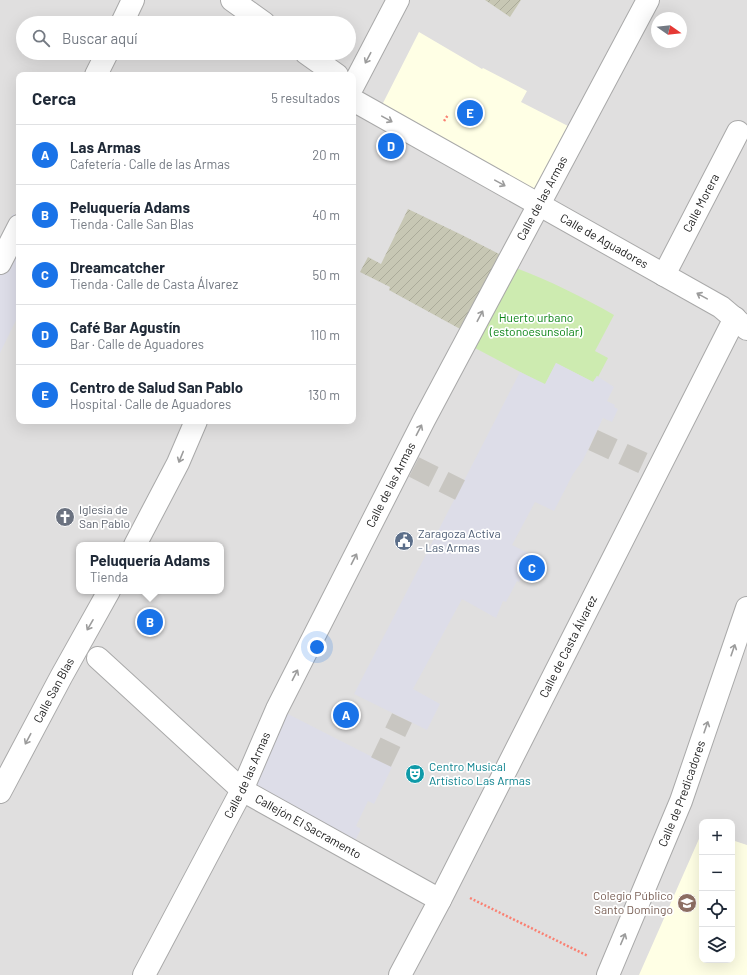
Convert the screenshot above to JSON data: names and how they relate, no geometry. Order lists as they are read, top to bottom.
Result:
{
  "streets": {
    "street": [
      "Calle de las Armas",
      "Calle Morera",
      "Calle de Aguadores",
      "Calle de Casta Álvarez",
      "Calle San Blas",
      "Calle de Predicadores",
      "Callejón El Sacramento"
    ]
  },
  "crossings": [
    ["Calle de las Armas", "Calle de Aguadores"],
    ["Calle de las Armas", "Callejón El Sacramento"],
    ["Calle Morera", "Calle de Aguadores"],
    ["Calle de Aguadores", "Calle de Casta Álvarez"],
    ["Calle de Casta Álvarez", "Callejón El Sacramento"]
  ],
  "one_way": ["Calle de las Armas", "Calle San Blas", "Calle de Predicadores"],
  "parks": ["Huerto urbano (estonoesunsolar)"],
  "places": {
    "church": ["Iglesia de San Pablo"],
    "public building": ["Zaragoza Activa - Las Armas"],
    "theatre": ["Centro Musical Artístico Las Armas"],
    "school or university": ["Colegio Público Santo Domingo"]
  },
  "north": "right",
  "page": {
    "search": "Buscar aquí",
    "heading": ["Cerca", "5 resultados"],
    "pins": [
      "E",
      "D",
      "C",
      "B",
      "A"
    ],
    "list": [
      {
        "mark": "A",
        "name": "Las Armas",
        "note": "Cafetería · Calle de las Armas",
        "value": "20 m"
      },
      {
        "mark": "B",
        "name": "Peluquería Adams",
        "note": "Tienda · Calle San Blas",
        "value": "40 m"
      },
      {
        "mark": "C",
        "name": "Dreamcatcher",
        "note": "Tienda · Calle de Casta Álvarez",
        "value": "50 m"
      },
      {
        "mark": "D",
        "name": "Café Bar Agustín",
        "note": "Bar · Calle de Aguadores",
        "value": "110 m"
      },
      {
        "mark": "E",
        "name": "Centro de Salud San Pablo",
        "note": "Hospital · Calle de Aguadores",
        "value": "130 m"
      }
    ],
    "popup": ["Peluquería Adams", "Tienda"],
    "map_buttons": ["+", "−"]
  }
}
